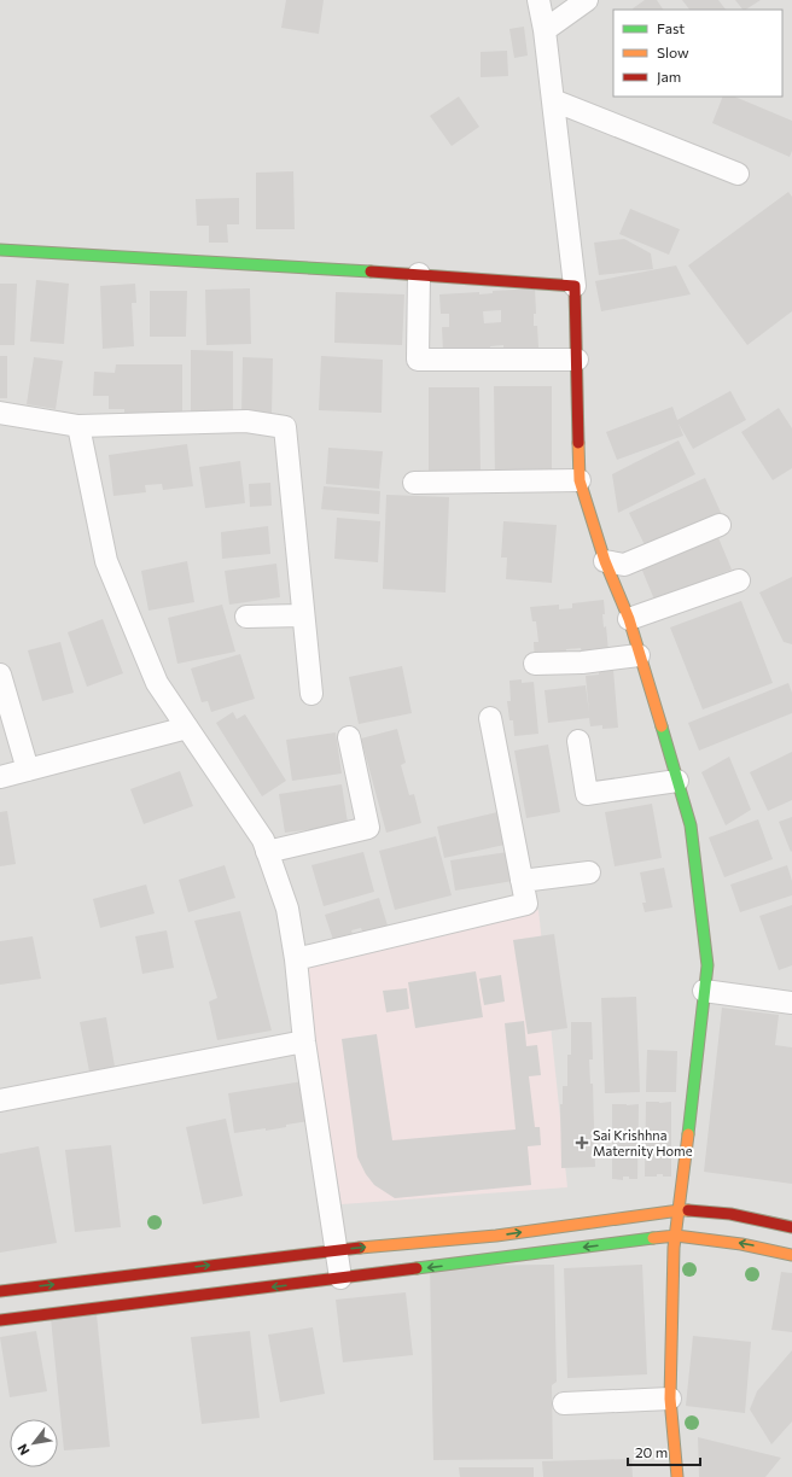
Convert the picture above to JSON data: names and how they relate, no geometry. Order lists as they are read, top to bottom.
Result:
{
  "places": {
    "health": ["Sai Krishhna Maternity Home"]
  },
  "legend": ["Fast", "Slow", "Jam"],
  "scale_bar": "20 m",
  "north": "bottom left"
}
